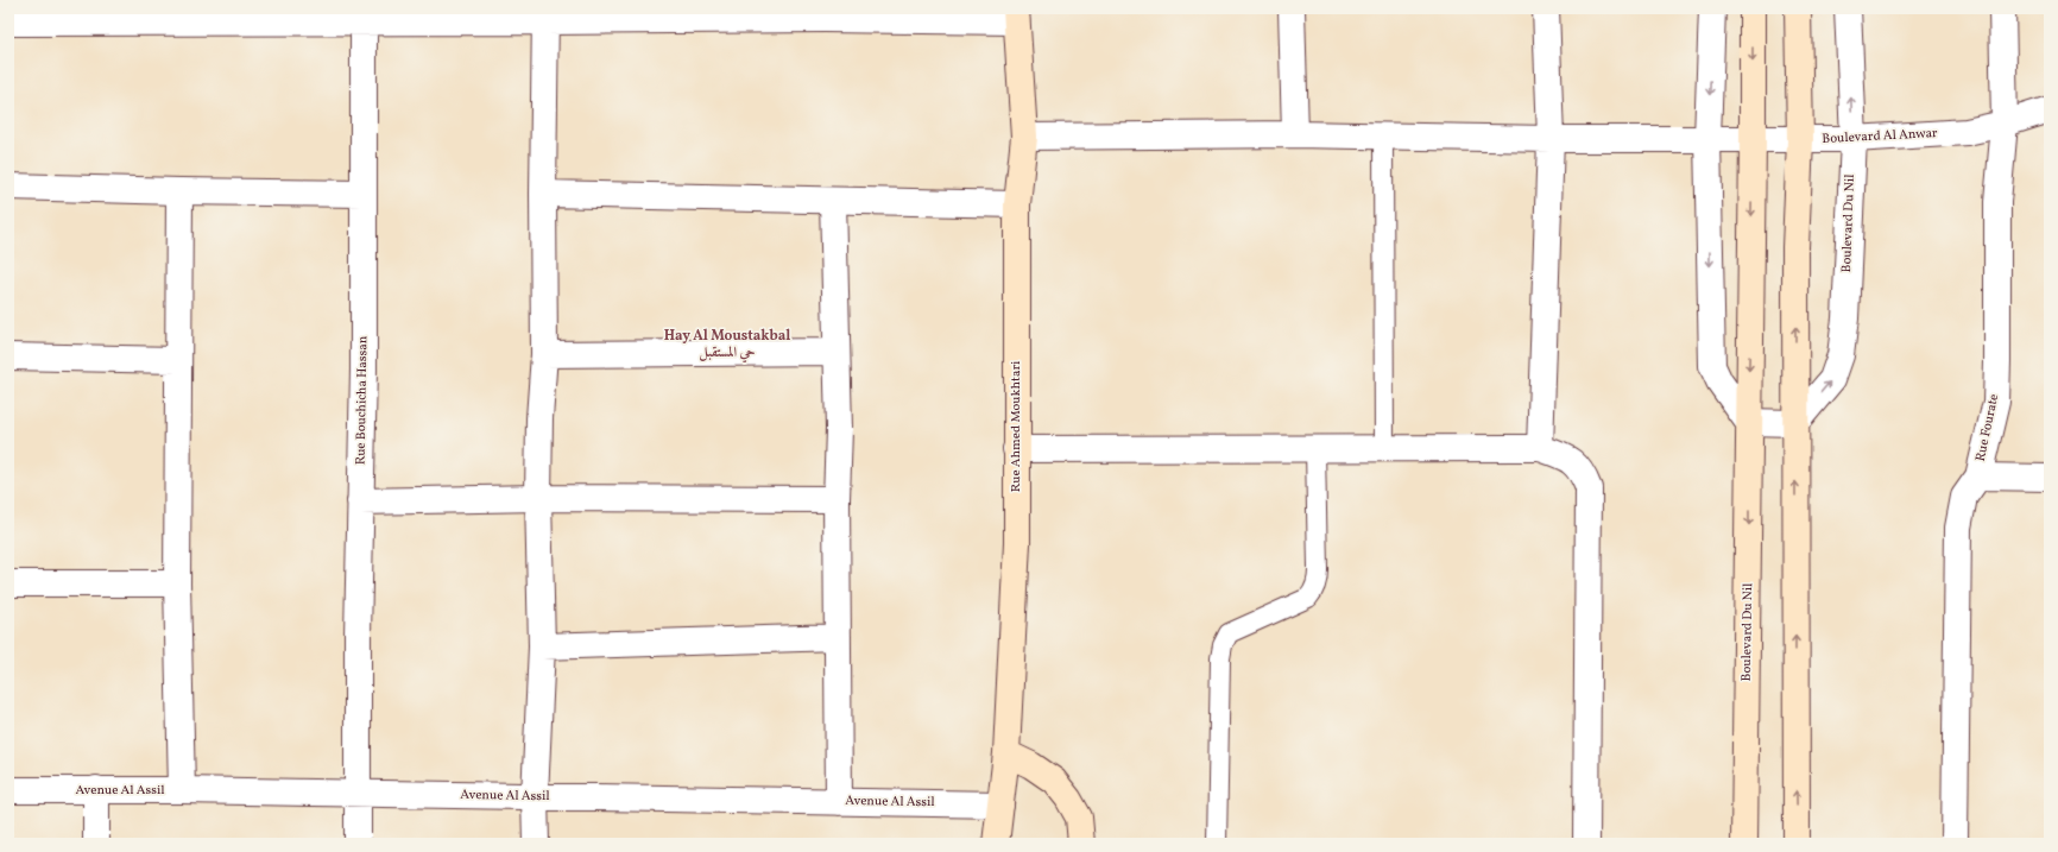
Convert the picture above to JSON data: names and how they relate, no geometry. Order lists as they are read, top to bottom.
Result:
{
  "streets": {
    "street": [
      "Boulevard Al Anwar",
      "Boulevard Du Nil",
      "Rue Bouchicha Hassan",
      "Rue Ahmed Moukhtari",
      "Rue Fourate",
      "Avenue Al Assil"
    ]
  },
  "crossings": [
    ["Boulevard Al Anwar", "Boulevard Du Nil"],
    ["Boulevard Al Anwar", "Rue Ahmed Moukhtari"],
    ["Boulevard Al Anwar", "Rue Fourate"],
    ["Rue Bouchicha Hassan", "Avenue Al Assil"],
    ["Rue Ahmed Moukhtari", "Avenue Al Assil"]
  ],
  "districts": ["Hay Al Moustakbal حي المستقبل"]
}
